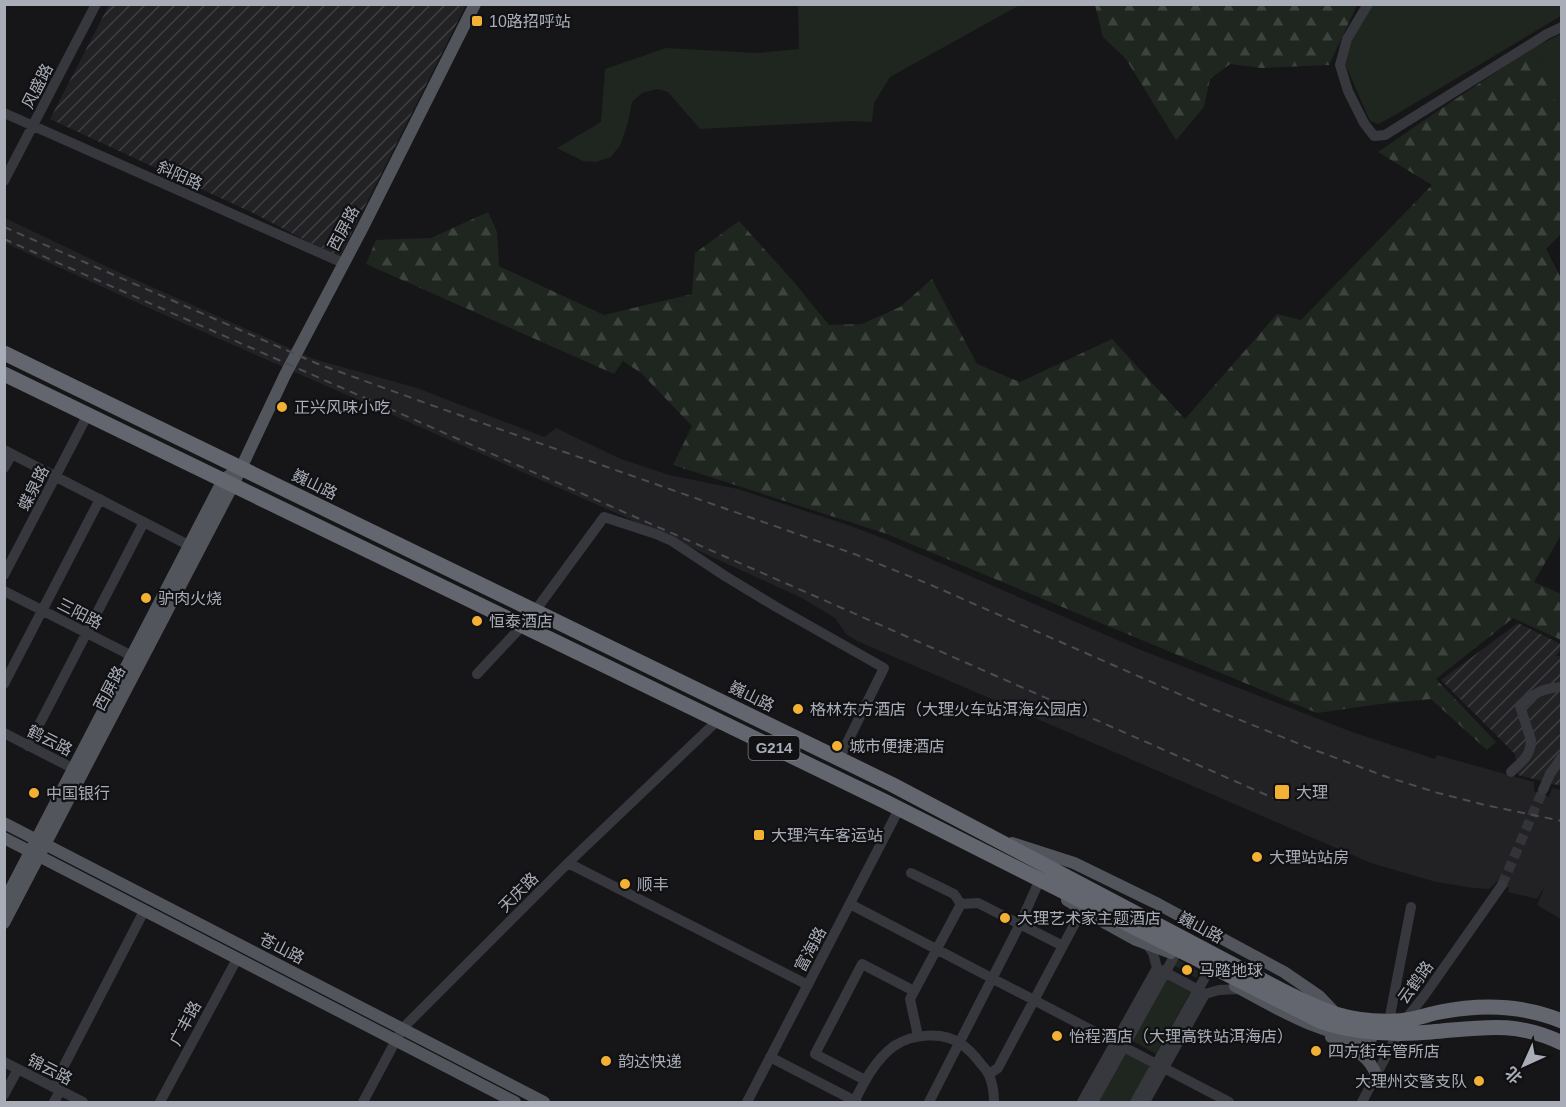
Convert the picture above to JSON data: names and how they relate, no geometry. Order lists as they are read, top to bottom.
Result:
{
  "streets": {
    "highway": ["巍山路", "G214"],
    "main road": ["西屏路", "苍山路"],
    "street": [
      "风盛路",
      "斜阳路",
      "蝶泉路",
      "三阳路",
      "鹤云路",
      "天庆路",
      "富海路",
      "云鹤路",
      "广丰路",
      "锦云路"
    ]
  },
  "crossings": [
    ["风盛路", "斜阳路"],
    ["斜阳路", "西屏路"],
    ["西屏路", "巍山路"],
    ["西屏路", "三阳路"],
    ["西屏路", "鹤云路"],
    ["西屏路", "苍山路"],
    ["巍山路", "蝶泉路"],
    ["巍山路", "天庆路"],
    ["巍山路", "富海路"],
    ["巍山路", "云鹤路"],
    ["天庆路", "苍山路"],
    ["苍山路", "广丰路"]
  ],
  "places": {
    "transit": ["10路招呼站", "大理", "大理汽车客运站"],
    "other": [
      "正兴风味小吃",
      "驴肉火烧",
      "恒泰酒店",
      "格林东方酒店（大理火车站洱海公园店）",
      "城市便捷酒店",
      "中国银行",
      "大理站站房",
      "顺丰",
      "大理艺术家主题酒店",
      "马踏地球",
      "怡程酒店（大理高铁站洱海店）",
      "四方街车管所店",
      "韵达快递",
      "大理州交警支队"
    ]
  },
  "north": "bottom left"
}
